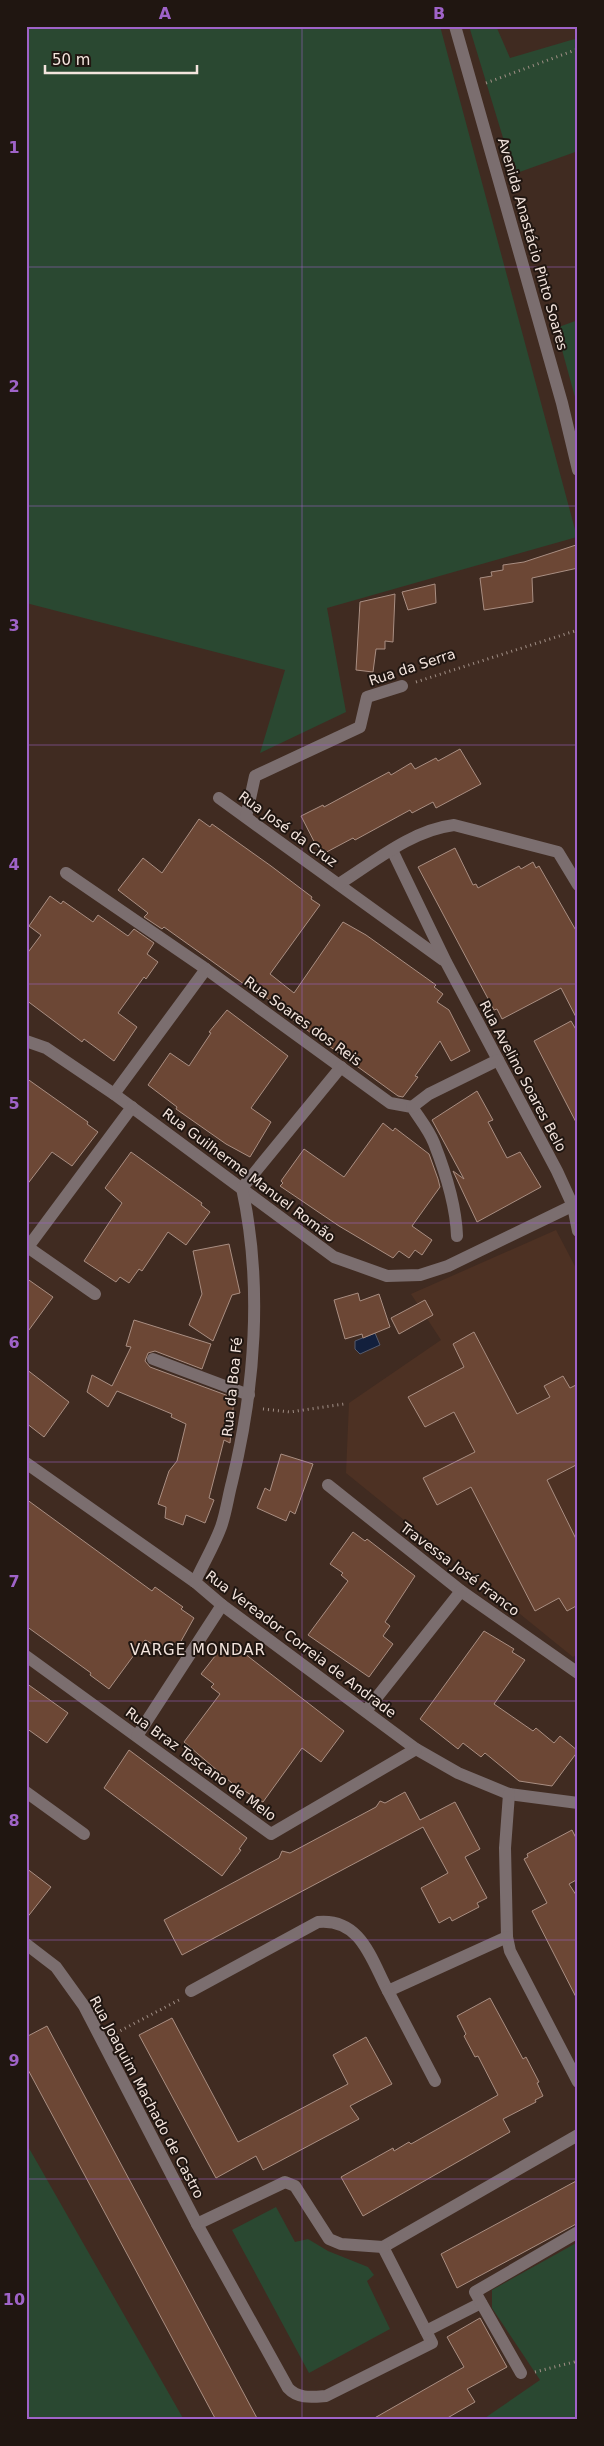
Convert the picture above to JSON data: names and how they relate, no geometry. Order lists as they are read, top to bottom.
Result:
{
  "streets": {
    "street": [
      "Avenida Anastácio Pinto Soares",
      "Rua da Serra",
      "Rua José da Cruz",
      "Rua Soares dos Reis",
      "Rua Avelino Soares Belo",
      "Rua Guilherme Manuel Romão",
      "Rua da Boa Fé",
      "Travessa José Franco",
      "Rua Vereador Correia de Andrade",
      "Rua Braz Toscano de Melo",
      "Rua Joaquim Machado de Castro"
    ]
  },
  "crossings": [
    ["Rua da Serra", "Rua José da Cruz"],
    ["Rua José da Cruz", "Rua Avelino Soares Belo"],
    ["Rua Avelino Soares Belo", "Rua Guilherme Manuel Romão"],
    ["Rua Guilherme Manuel Romão", "Rua da Boa Fé"],
    ["Rua da Boa Fé", "Rua Vereador Correia de Andrade"],
    ["Rua Vereador Correia de Andrade", "Rua Braz Toscano de Melo"]
  ],
  "districts": ["VARGE MONDAR"],
  "scale_bar": "50 m",
  "grid": {
    "columns": ["A", "B"],
    "rows": [
      "1",
      "2",
      "3",
      "4",
      "5",
      "6",
      "7",
      "8",
      "9",
      "10"
    ]
  }
}
